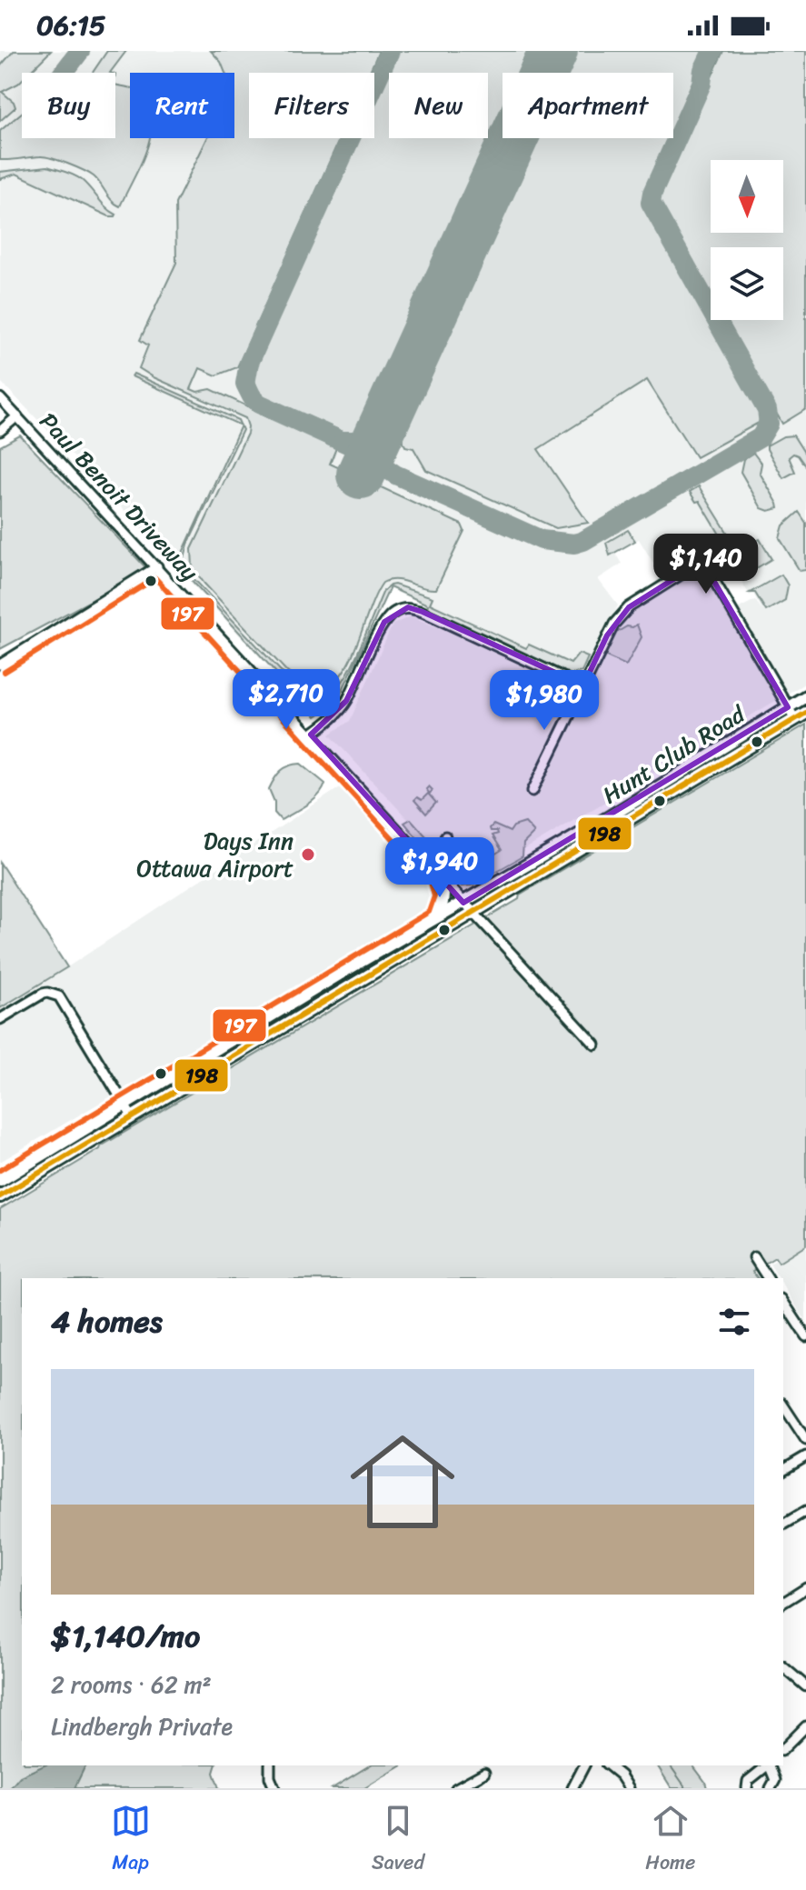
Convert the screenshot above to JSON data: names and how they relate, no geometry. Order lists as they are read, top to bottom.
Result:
{
  "streets": {
    "main road": ["Hunt Club Road"],
    "street": ["Paul Benoit Driveway"]
  },
  "crossings": [
    ["Paul Benoit Driveway", "Hunt Club Road"]
  ],
  "places": ["Days Inn Ottawa Airport"],
  "lines": ["transit line 197", "transit line 198"],
  "north": "bottom",
  "page": {
    "status": "06:15",
    "chip": [
      "Buy",
      "Rent",
      "Filters",
      "New",
      "Apartment"
    ],
    "price": [
      "$1,140",
      "$2,710",
      "$1,980",
      "$1,940"
    ],
    "heading": "4 homes",
    "list": [
      {
        "name": "$1,140/mo",
        "note": "2 rooms · 62 m² · Lindbergh Private"
      }
    ],
    "tabs": ["Map", "Saved", "Home"]
  }
}
